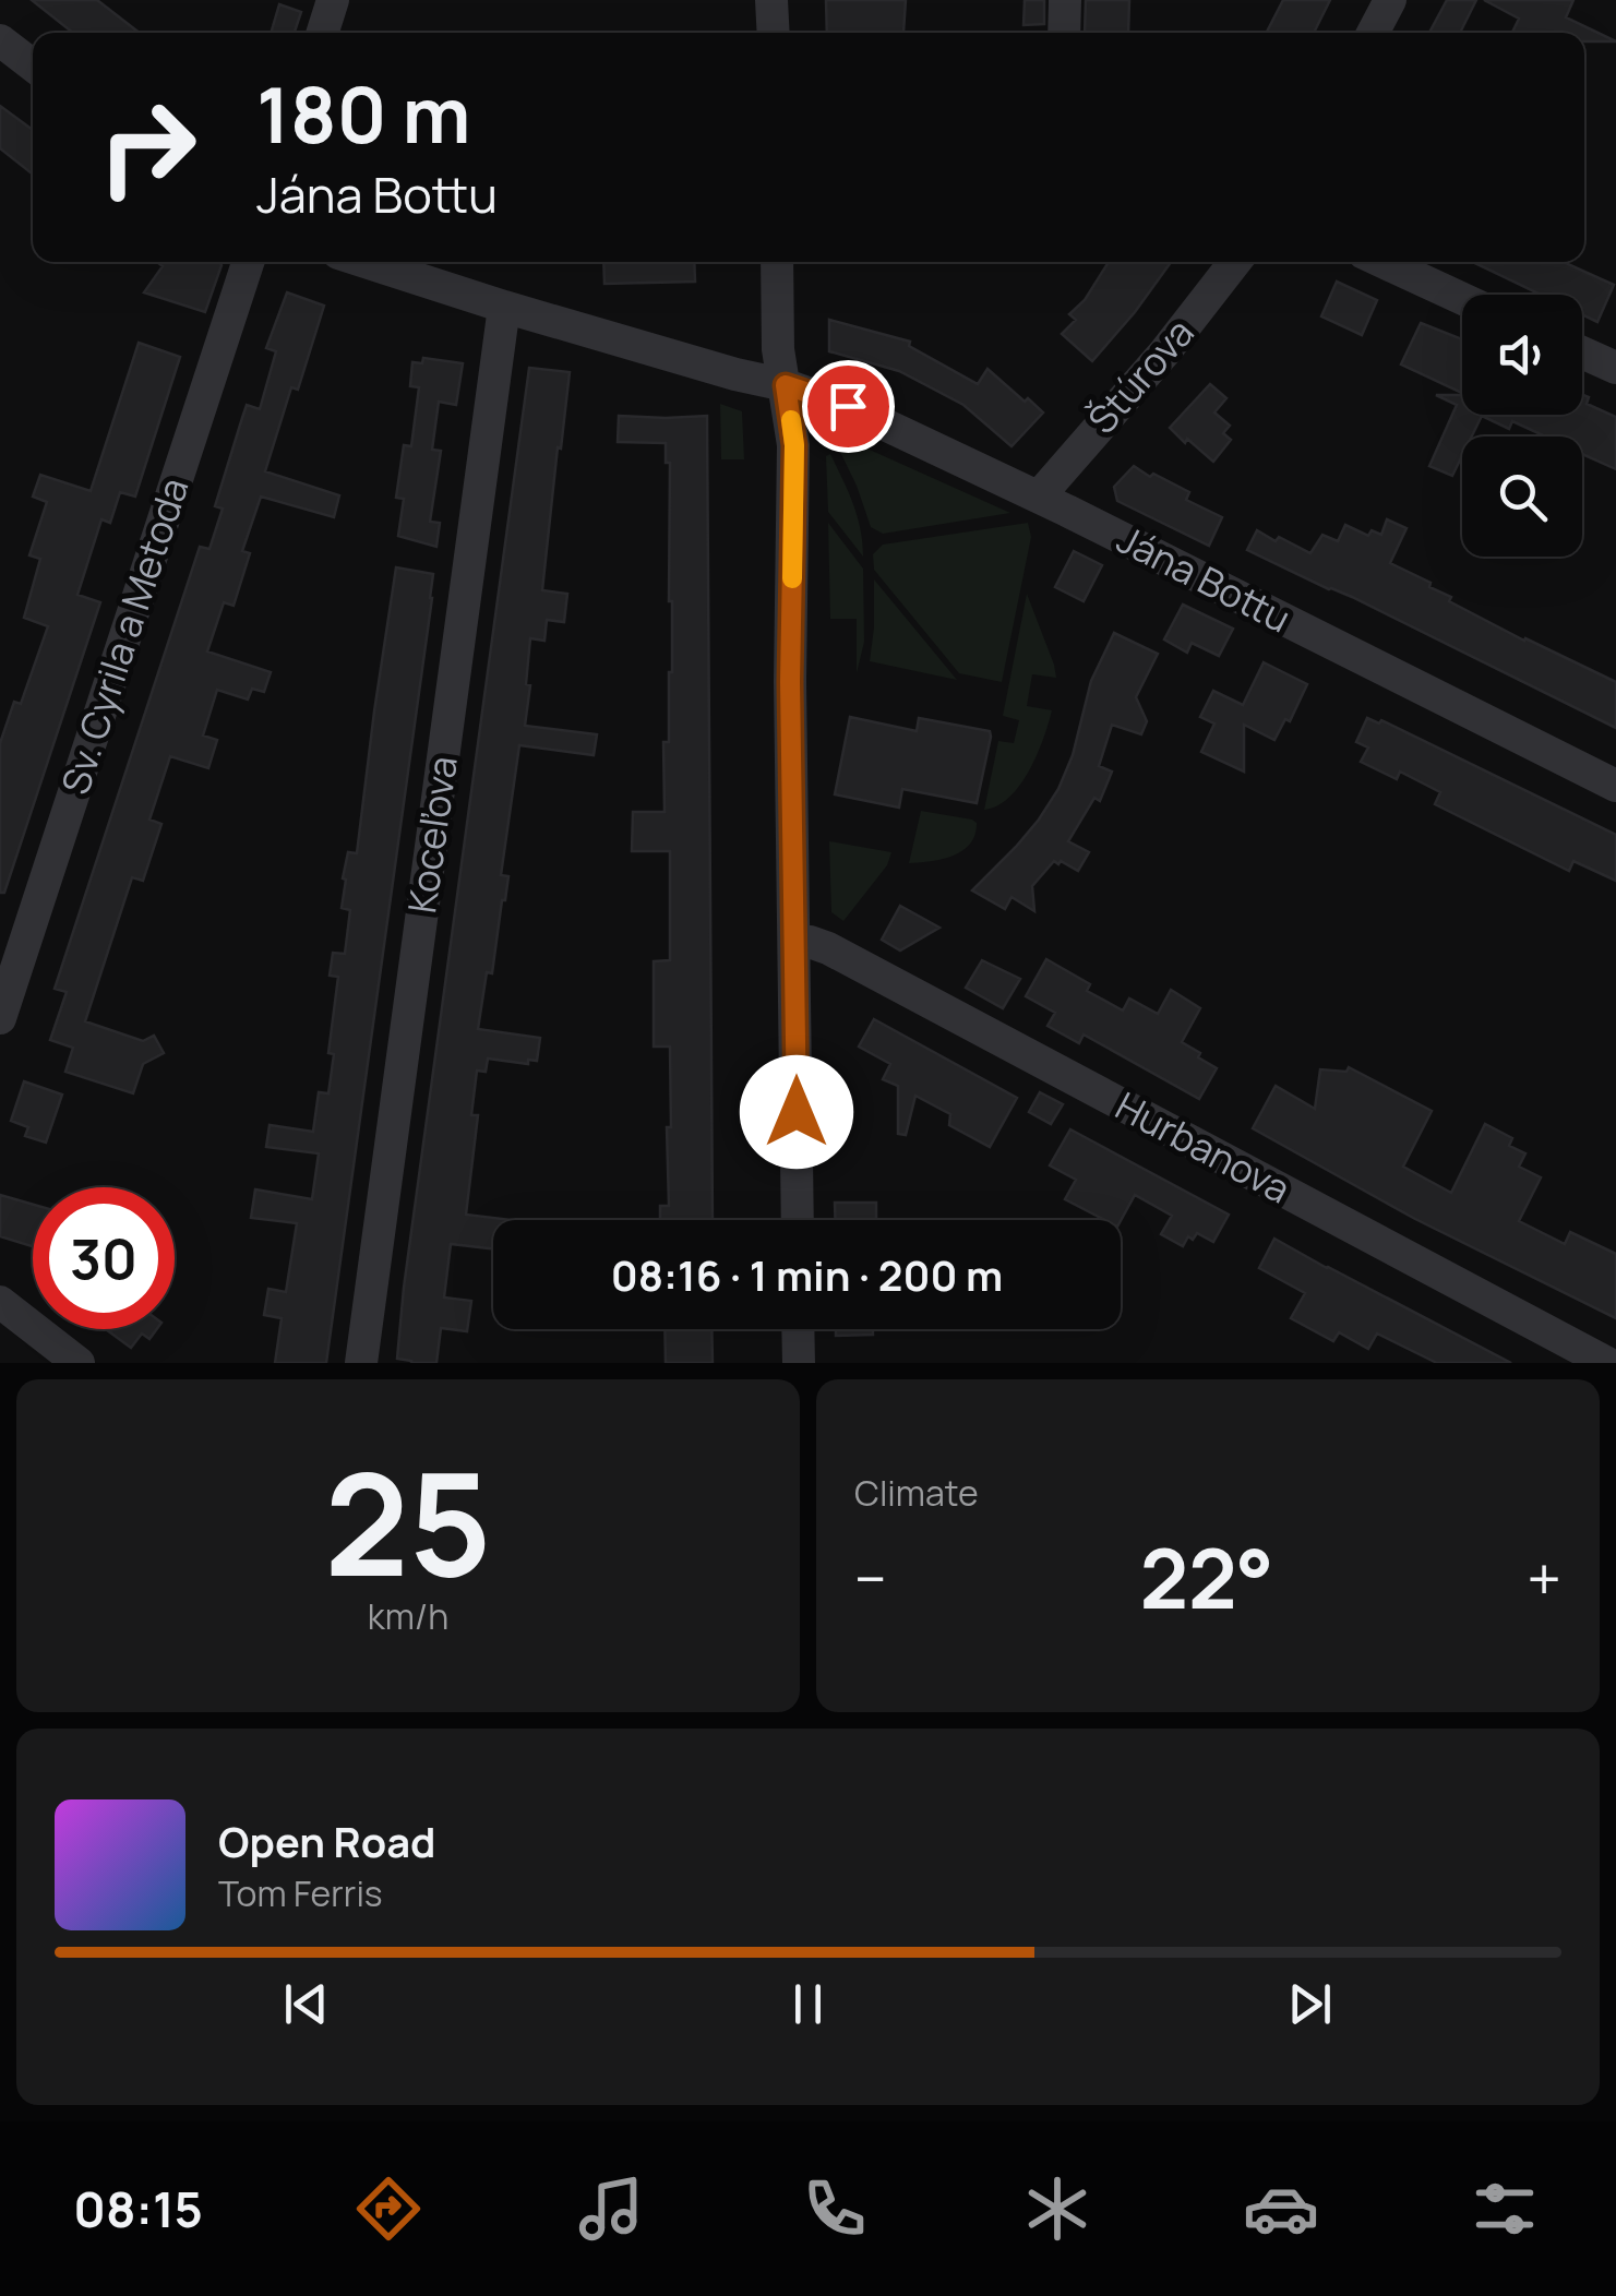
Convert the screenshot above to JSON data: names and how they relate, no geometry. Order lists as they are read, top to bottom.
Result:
{
  "streets": {
    "street": [
      "Štúrova",
      "Jána Bottu",
      "Sv. Cyrila a Metoda",
      "Koceľova",
      "Hurbanova"
    ]
  },
  "crossings": [
    ["Štúrova", "Jána Bottu"],
    ["Jána Bottu", "Koceľova"]
  ],
  "page": {
    "turn": ["180 m", "Jána Bottu"],
    "limit": "30",
    "trip": "08:16 · 1 min · 200 m",
    "tile": [
      ["25", "km/h"],
      "Climate"
    ],
    "heat": ["−", "22°", "+"],
    "song": ["Open Road", "Tom Ferris"],
    "tabs": "08:15"
  }
}
